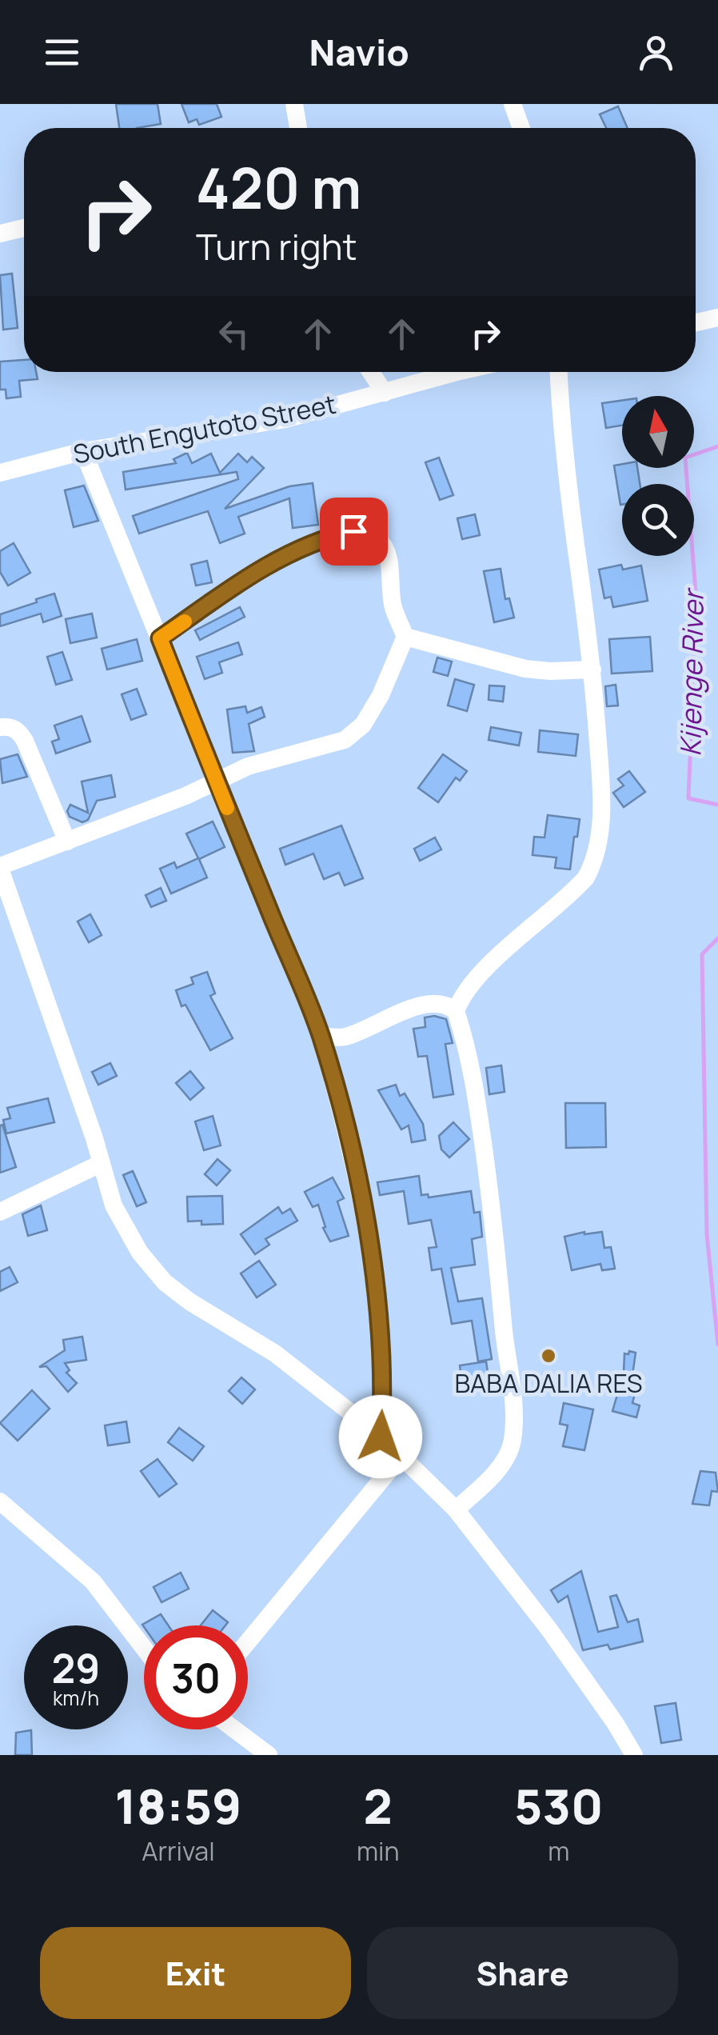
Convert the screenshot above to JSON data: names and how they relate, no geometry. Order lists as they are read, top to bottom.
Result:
{
  "streets": {
    "street": ["South Engutoto Street"]
  },
  "water": ["Kijenge River"],
  "places": ["BABA DALIA RES"],
  "north": "top",
  "page": {
    "header": "Navio",
    "turn": ["420 m", "Turn right"],
    "speed": "29 km/h",
    "limit": "30",
    "eta": [
      "18:59",
      "Arrival",
      "2",
      "min",
      "530",
      "m"
    ],
    "buttons": ["Exit", "Share"]
  }
}
